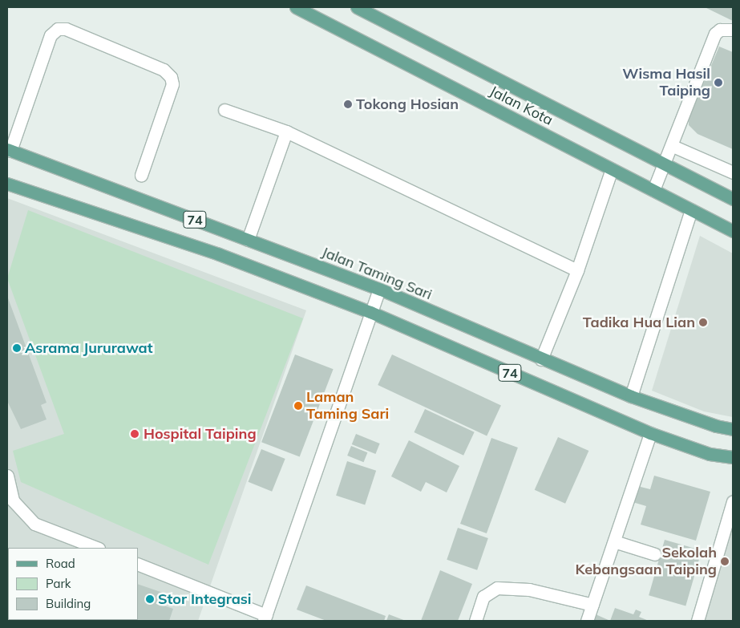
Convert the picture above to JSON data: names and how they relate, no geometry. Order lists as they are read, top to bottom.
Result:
{
  "streets": {
    "main road": ["Jalan Kota", "74", "Jalan Taming Sari"]
  },
  "places": [
    "Wisma Hasil Taiping",
    "Tokong Hosian",
    "Tadika Hua Lian",
    "Asrama Jururawat",
    "Laman Taming Sari",
    "Hospital Taiping",
    "Sekolah Kebangsaan Taiping",
    "Stor Integrasi"
  ],
  "legend": ["Road", "Park", "Building"]
}
